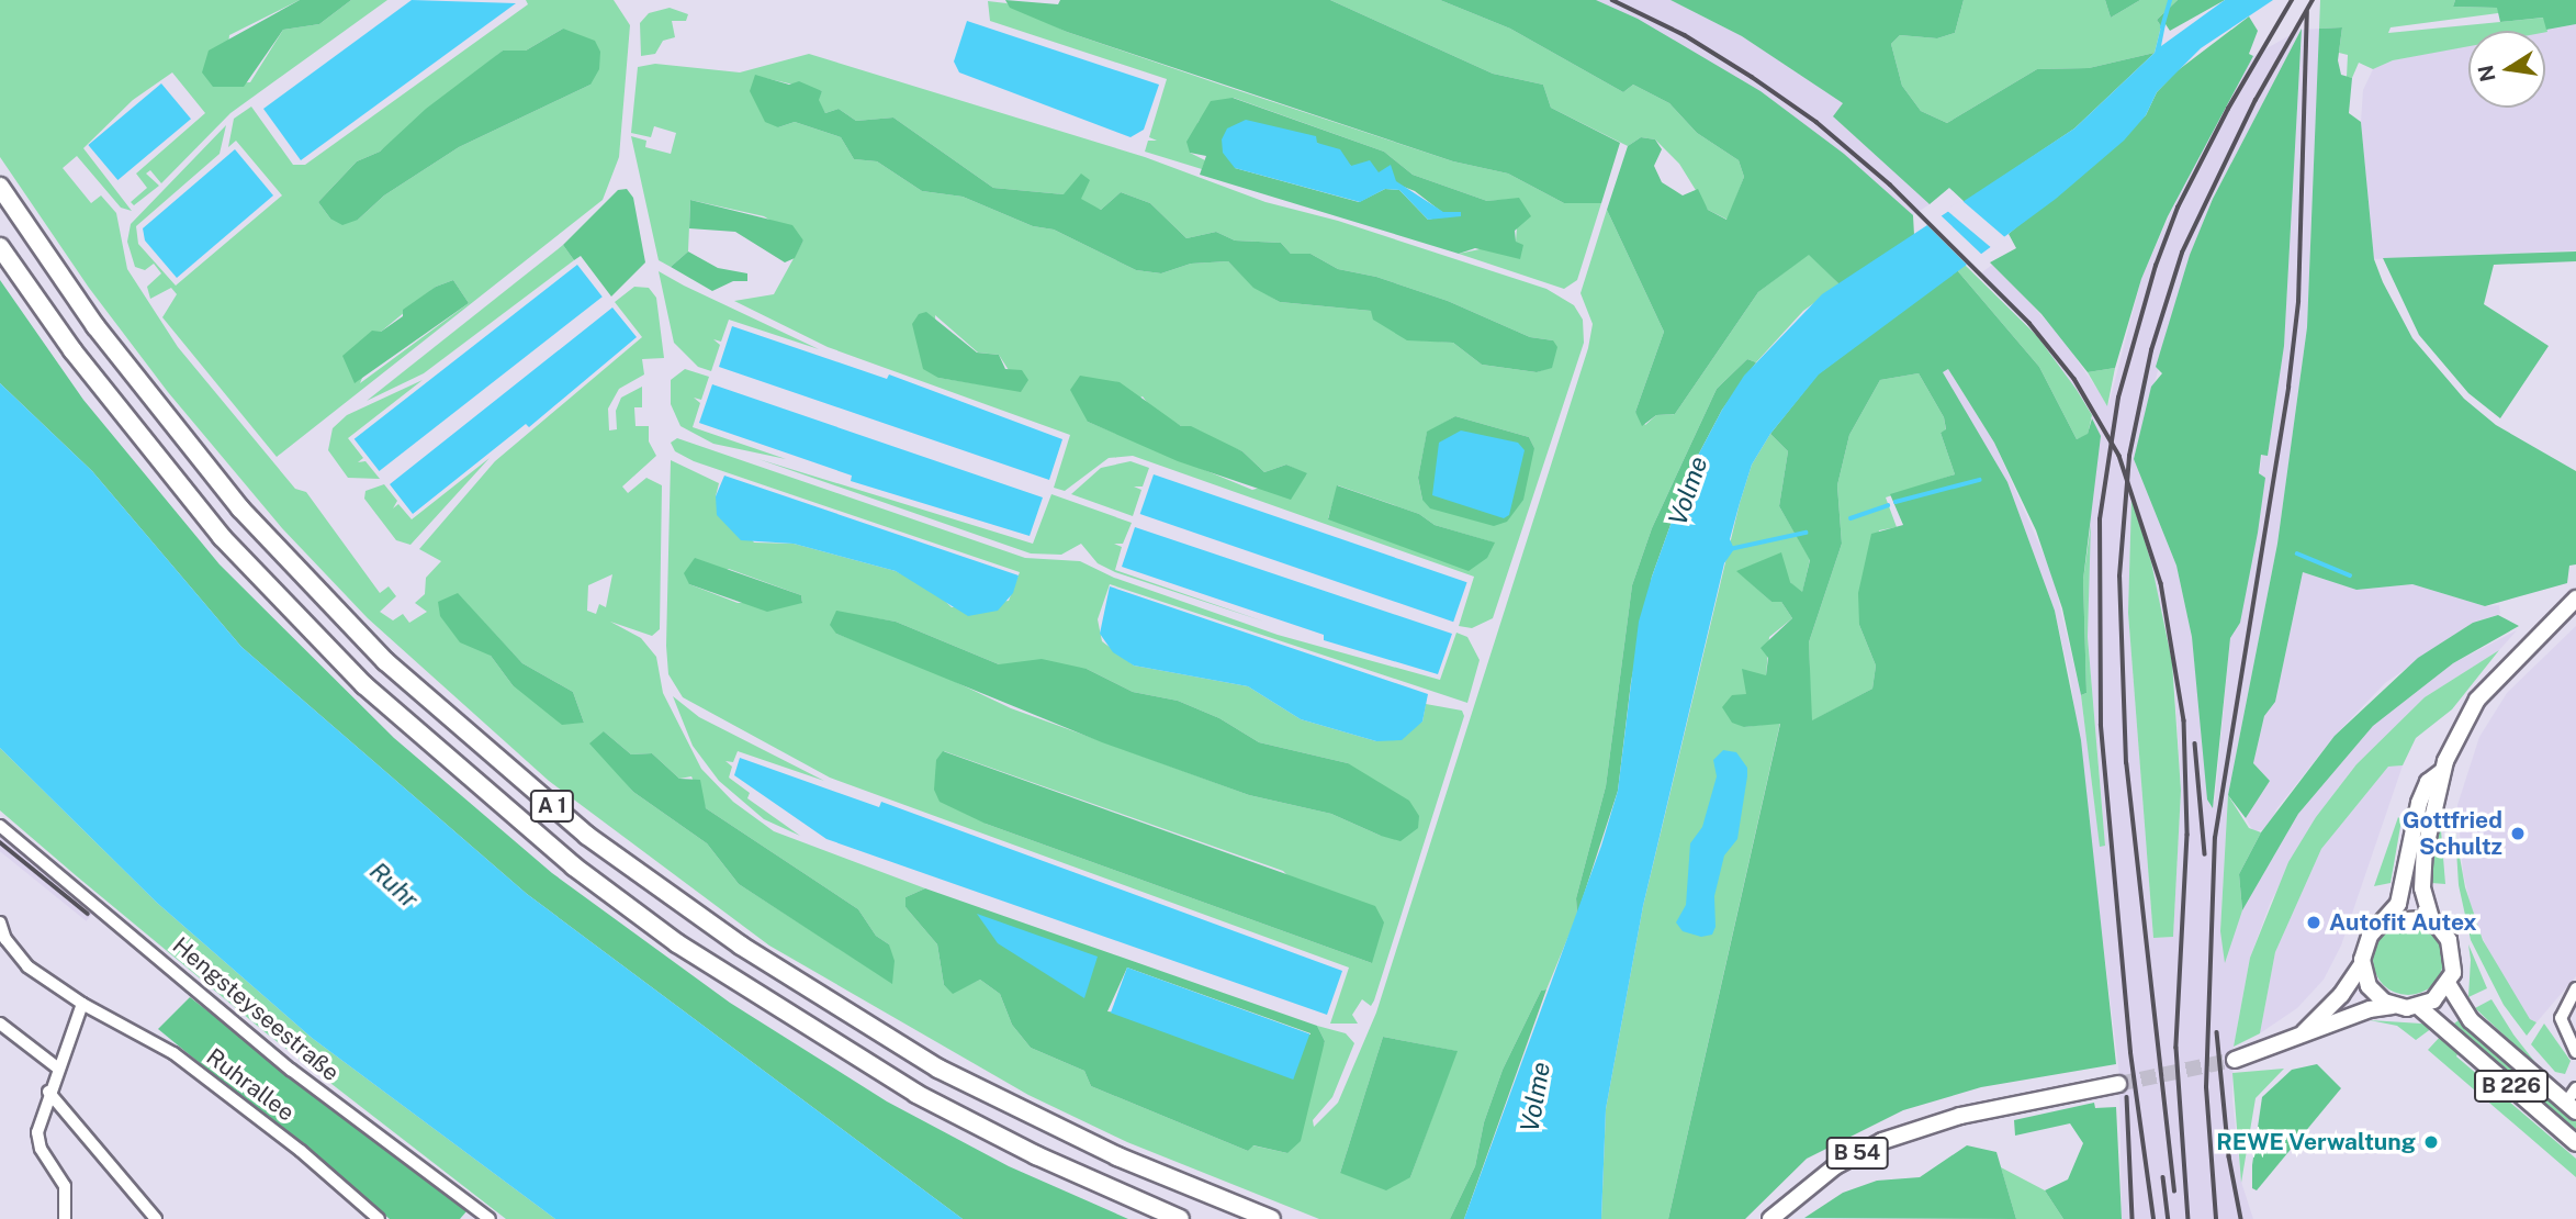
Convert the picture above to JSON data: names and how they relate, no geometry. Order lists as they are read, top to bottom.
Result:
{
  "streets": {
    "highway": ["A 1"],
    "main road": ["B 226", "B 54"],
    "street": ["Hengsteyseestraße", "Ruhrallee"]
  },
  "water": ["Volme", "Ruhr"],
  "places": ["Gottfried Schultz", "Autofit Autex", "REWE Verwaltung"],
  "north": "left"
}
